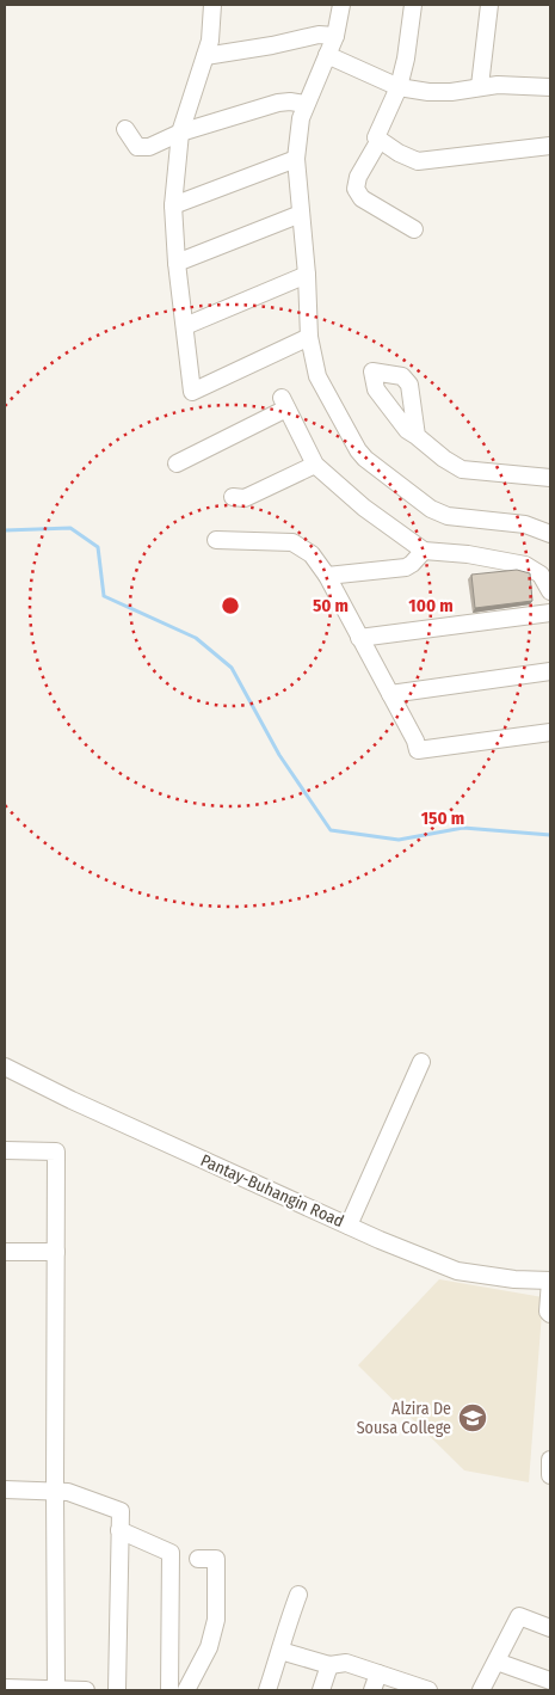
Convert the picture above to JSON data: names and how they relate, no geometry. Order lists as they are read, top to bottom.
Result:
{
  "streets": {
    "street": ["Pantay-Buhangin Road"]
  },
  "places": {
    "school or university": ["Alzira De Sousa College"]
  },
  "rings": ["50 m", "100 m", "150 m"]
}
